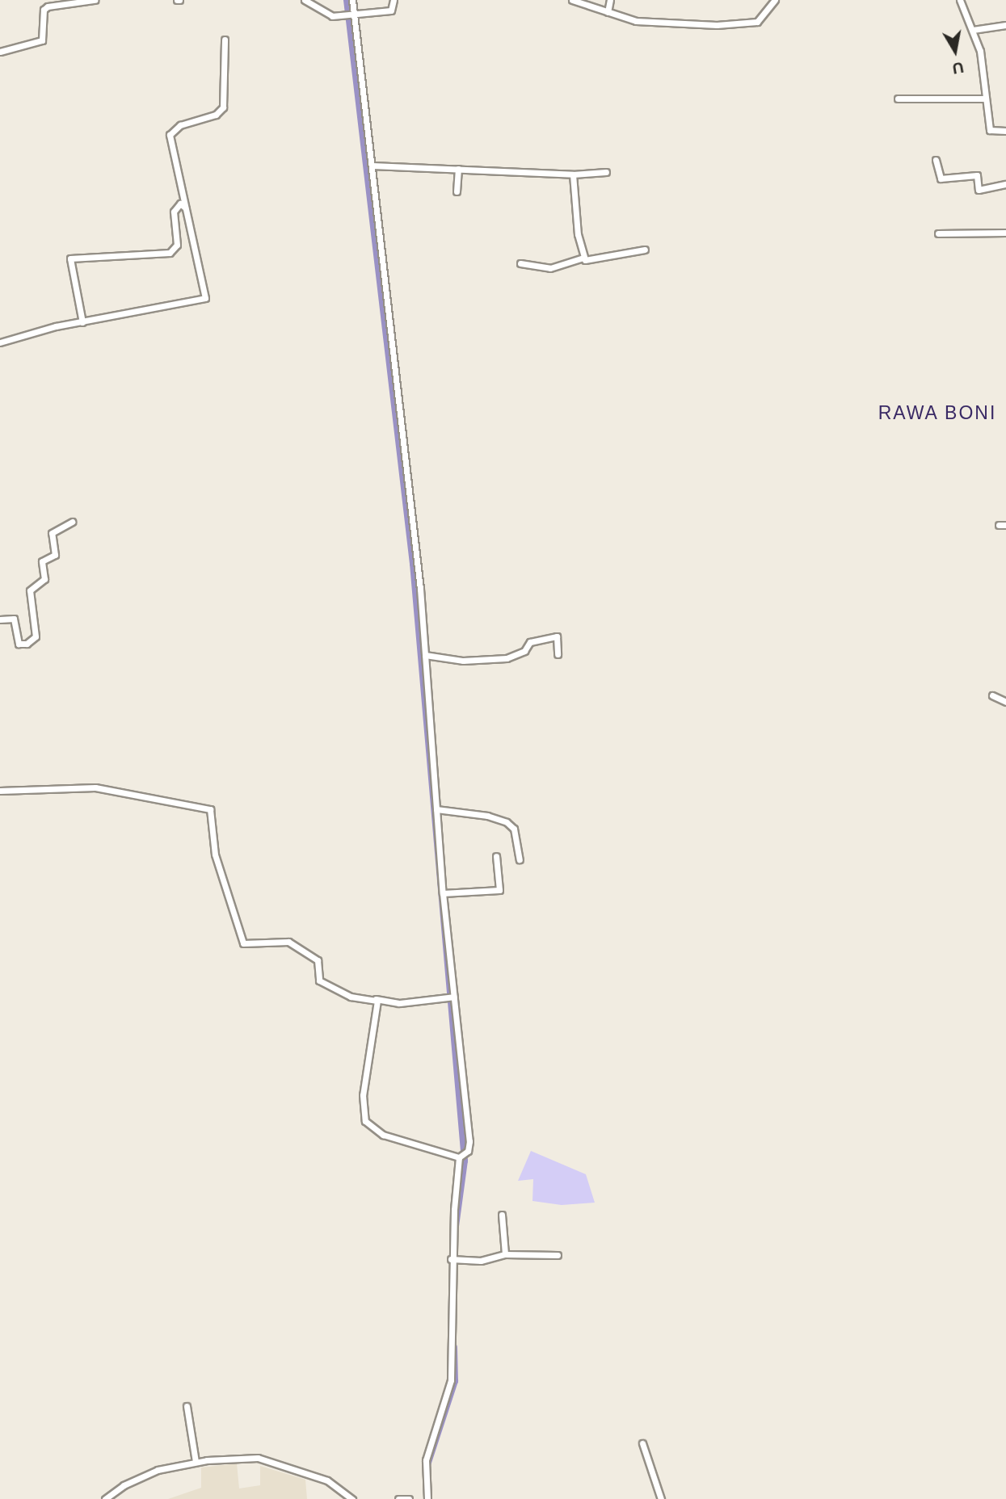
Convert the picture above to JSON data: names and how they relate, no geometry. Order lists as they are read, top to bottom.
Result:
{
  "districts": ["RAWA BONI"],
  "north": "bottom"
}
